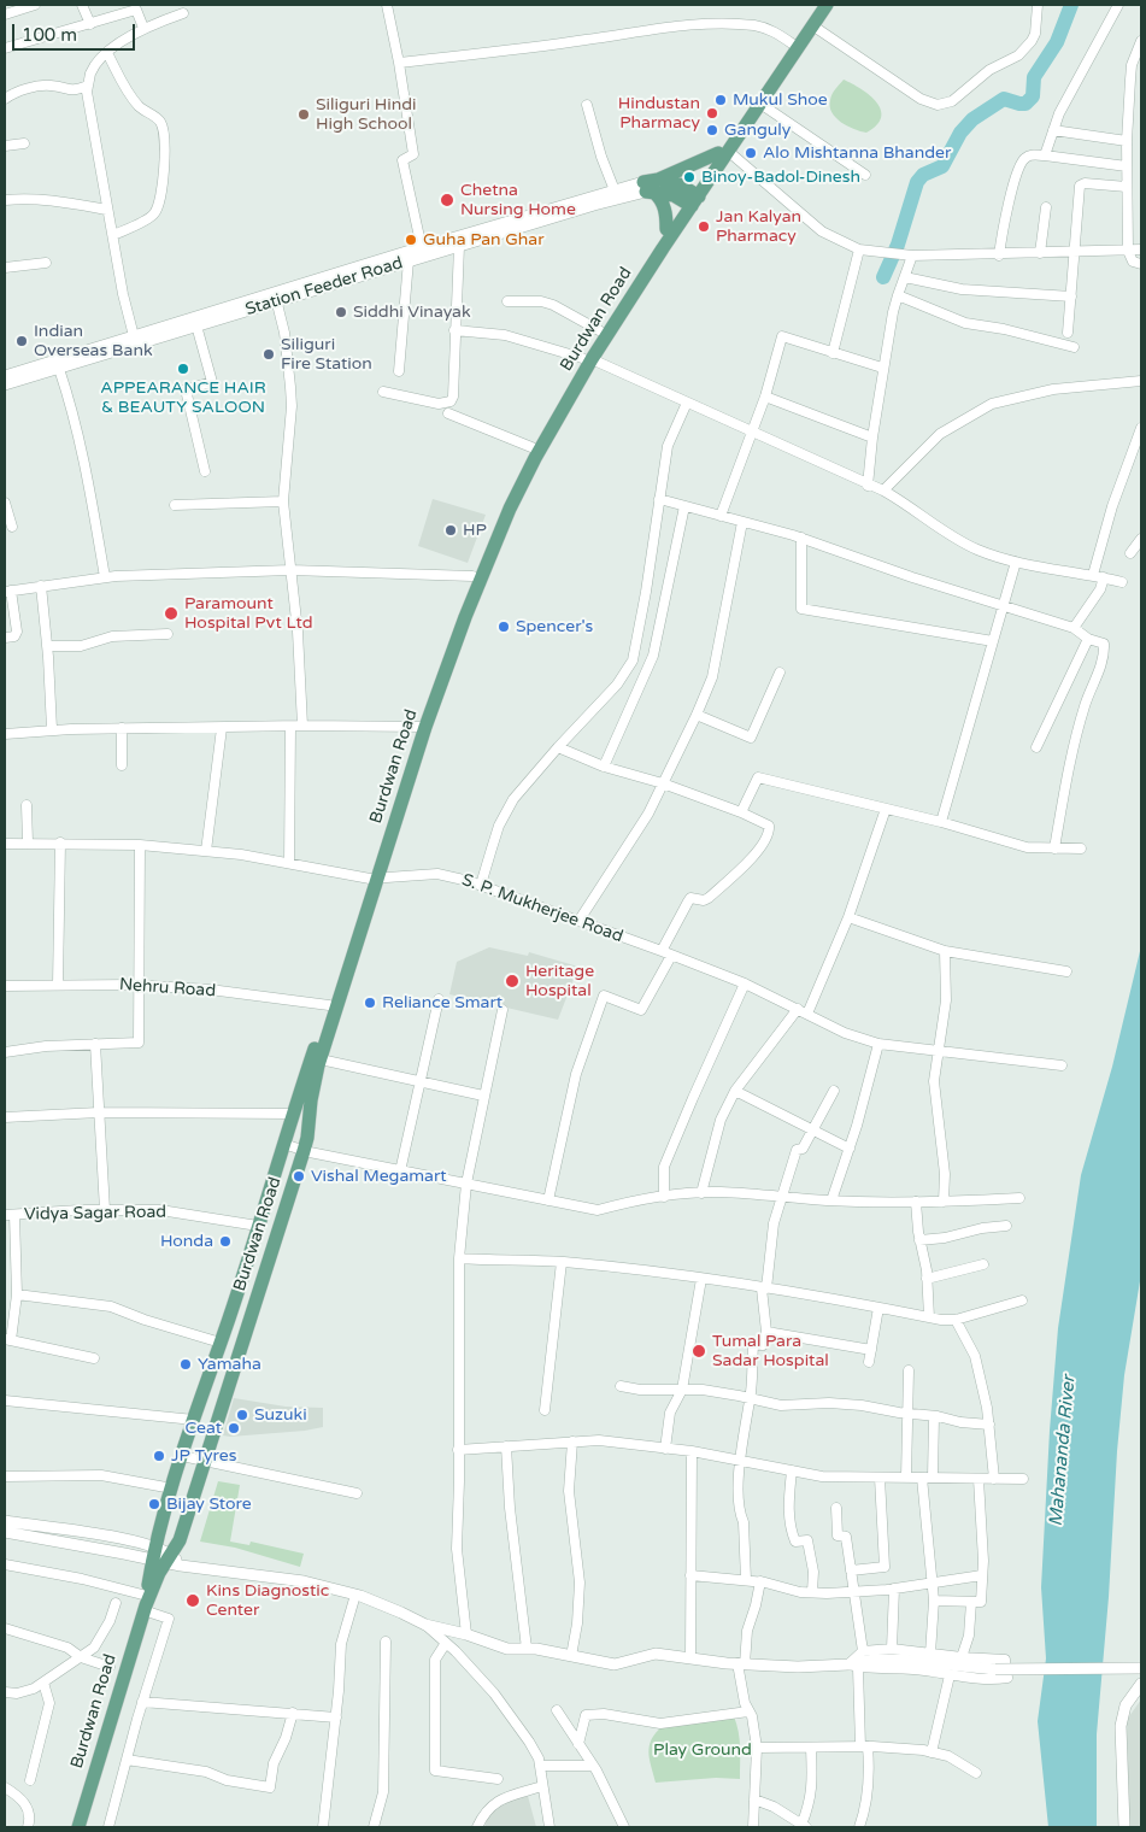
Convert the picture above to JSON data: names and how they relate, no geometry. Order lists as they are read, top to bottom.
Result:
{
  "streets": {
    "main road": ["Burdwan Road"],
    "street": [
      "Station Feeder Road",
      "S. P. Mukherjee Road",
      "Nehru Road",
      "Vidya Sagar Road"
    ]
  },
  "crossings": [
    ["Burdwan Road", "S. P. Mukherjee Road"],
    ["Burdwan Road", "Nehru Road"],
    ["Burdwan Road", "Vidya Sagar Road"]
  ],
  "water": ["Mahananda River"],
  "parks": ["Play Ground"],
  "places": [
    "Mukul Shoe",
    "Hindustan Pharmacy",
    "Siliguri Hindi High School",
    "Ganguly",
    "Alo Mishtanna Bhander",
    "Binoy-Badol-Dinesh",
    "Chetna Nursing Home",
    "Jan Kalyan Pharmacy",
    "Guha Pan Ghar",
    "Siddhi Vinayak",
    "Indian Overseas Bank",
    "Siliguri Fire Station",
    "APPEARANCE HAIR & BEAUTY SALOON",
    "HP",
    "Paramount Hospital Pvt Ltd",
    "Spencer's",
    "Heritage Hospital",
    "Reliance Smart",
    "Vishal Megamart",
    "Honda",
    "Tumal Para Sadar Hospital",
    "Yamaha",
    "Suzuki",
    "Ceat",
    "JP Tyres",
    "Bijay Store",
    "Kins Diagnostic Center"
  ],
  "scale_bar": "100 m"
}
